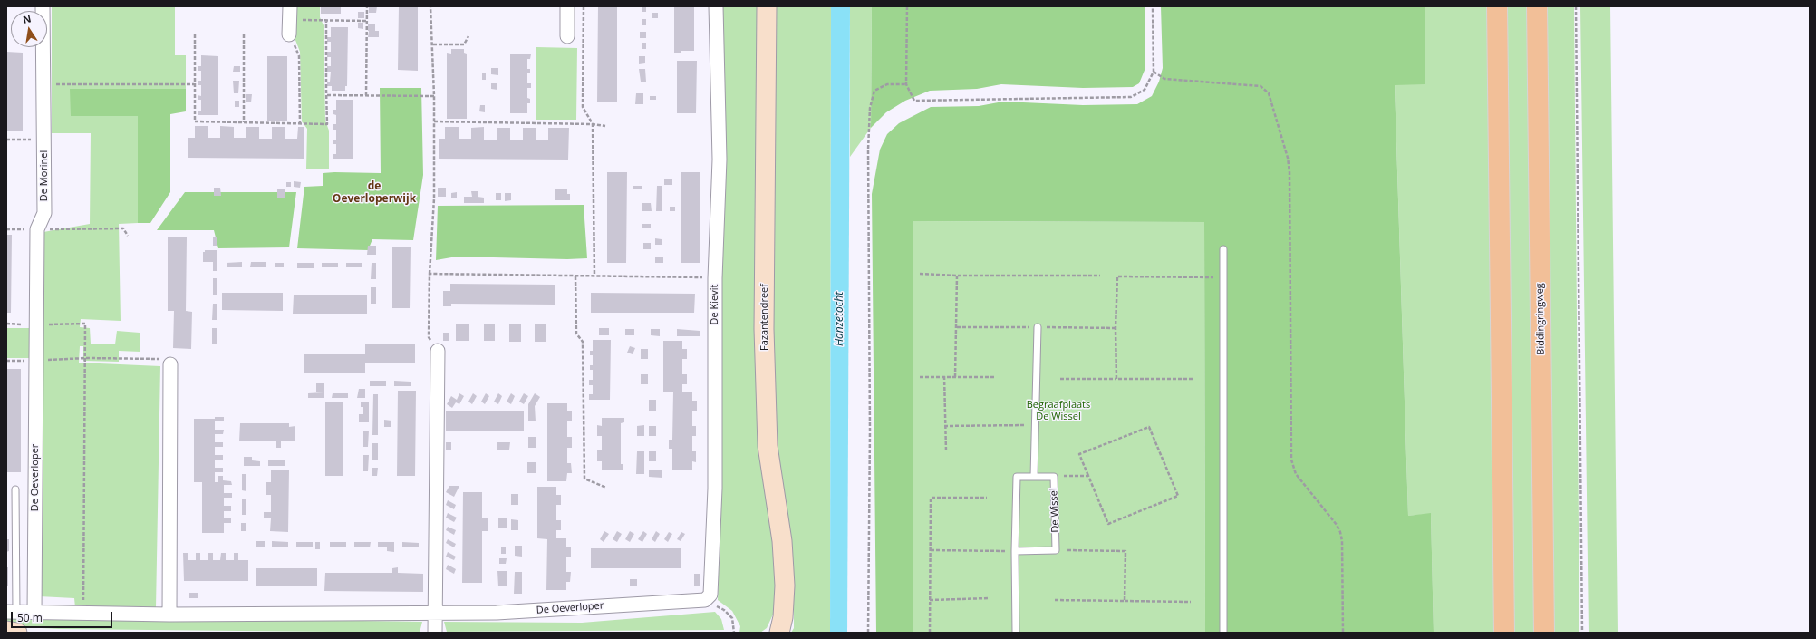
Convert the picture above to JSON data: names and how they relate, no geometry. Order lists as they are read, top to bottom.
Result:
{
  "streets": {
    "main road": ["Biddingringweg"],
    "street": [
      "De Morinel",
      "De Kievit",
      "Fazantendreef",
      "De Oeverloper"
    ],
    "lane": ["De Wissel"]
  },
  "crossings": [
    ["De Morinel", "De Oeverloper"],
    ["De Kievit", "De Oeverloper"]
  ],
  "districts": ["de Oeverloperwijk"],
  "water": ["Hanzetocht"],
  "parks": ["Begraafplaats De Wissel"],
  "scale_bar": "50 m",
  "north": "top"
}
